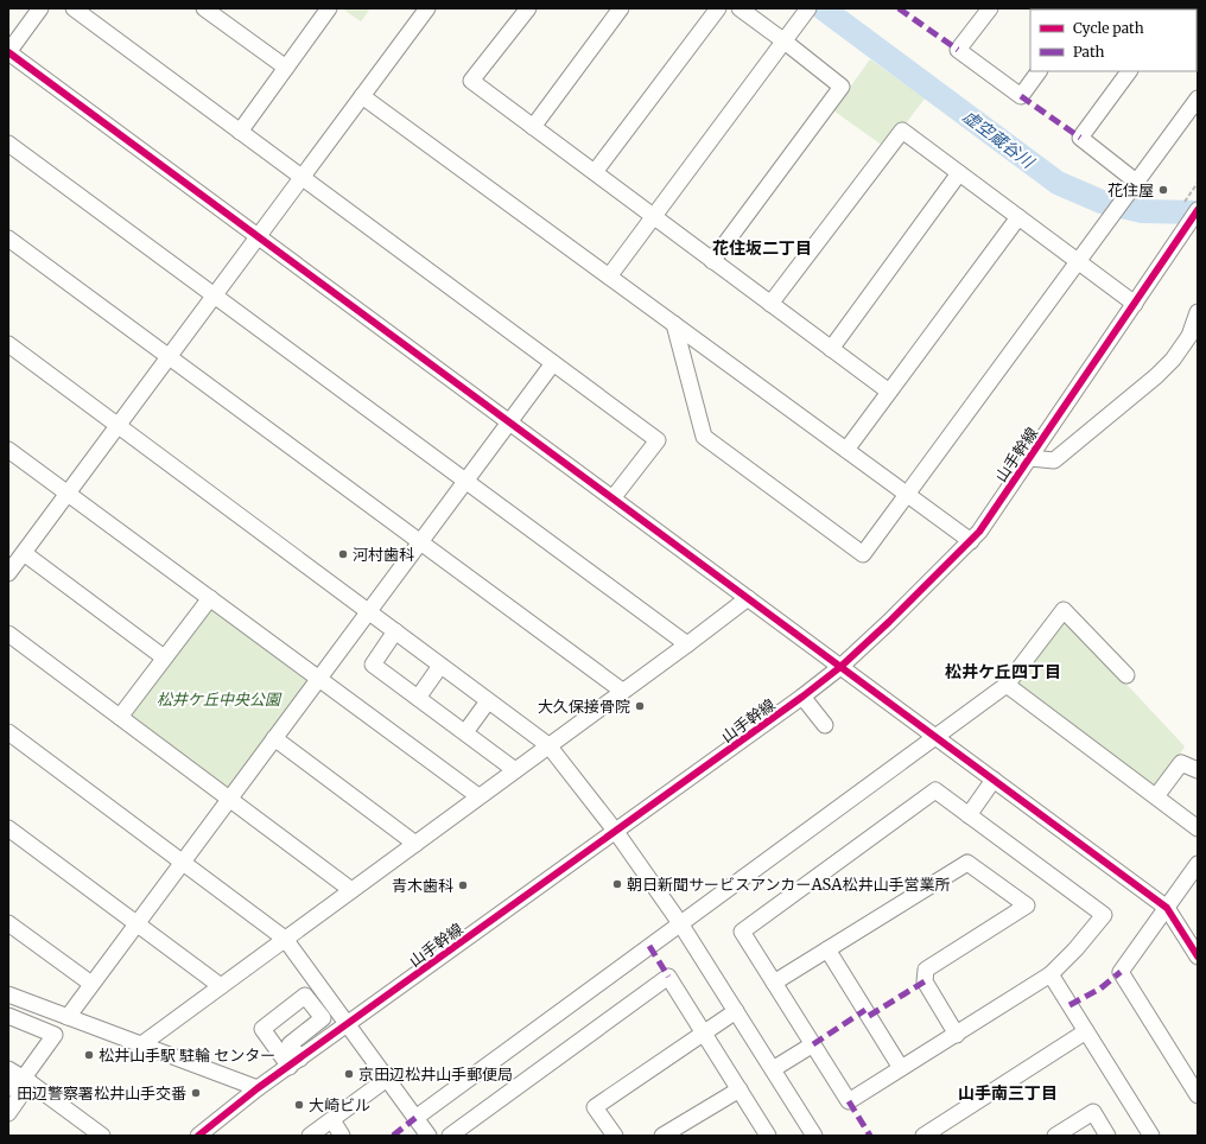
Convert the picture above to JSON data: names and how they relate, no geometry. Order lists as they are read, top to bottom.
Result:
{
  "streets": {
    "street": ["山手幹線"]
  },
  "districts": ["花住坂二丁目", "松井ケ丘四丁目", "山手南三丁目"],
  "water": ["虚空蔵谷川"],
  "parks": ["松井ケ丘中央公園"],
  "places": [
    "花住屋",
    "河村歯科",
    "大久保接骨院",
    "朝日新聞サービスアンカーASA松井山手営業所",
    "青木歯科",
    "松井山手駅 駐輪 センター",
    "京田辺松井山手郵便局",
    "田辺警察署松井山手交番",
    "大崎ビル"
  ],
  "legend": ["Cycle path", "Path"]
}
